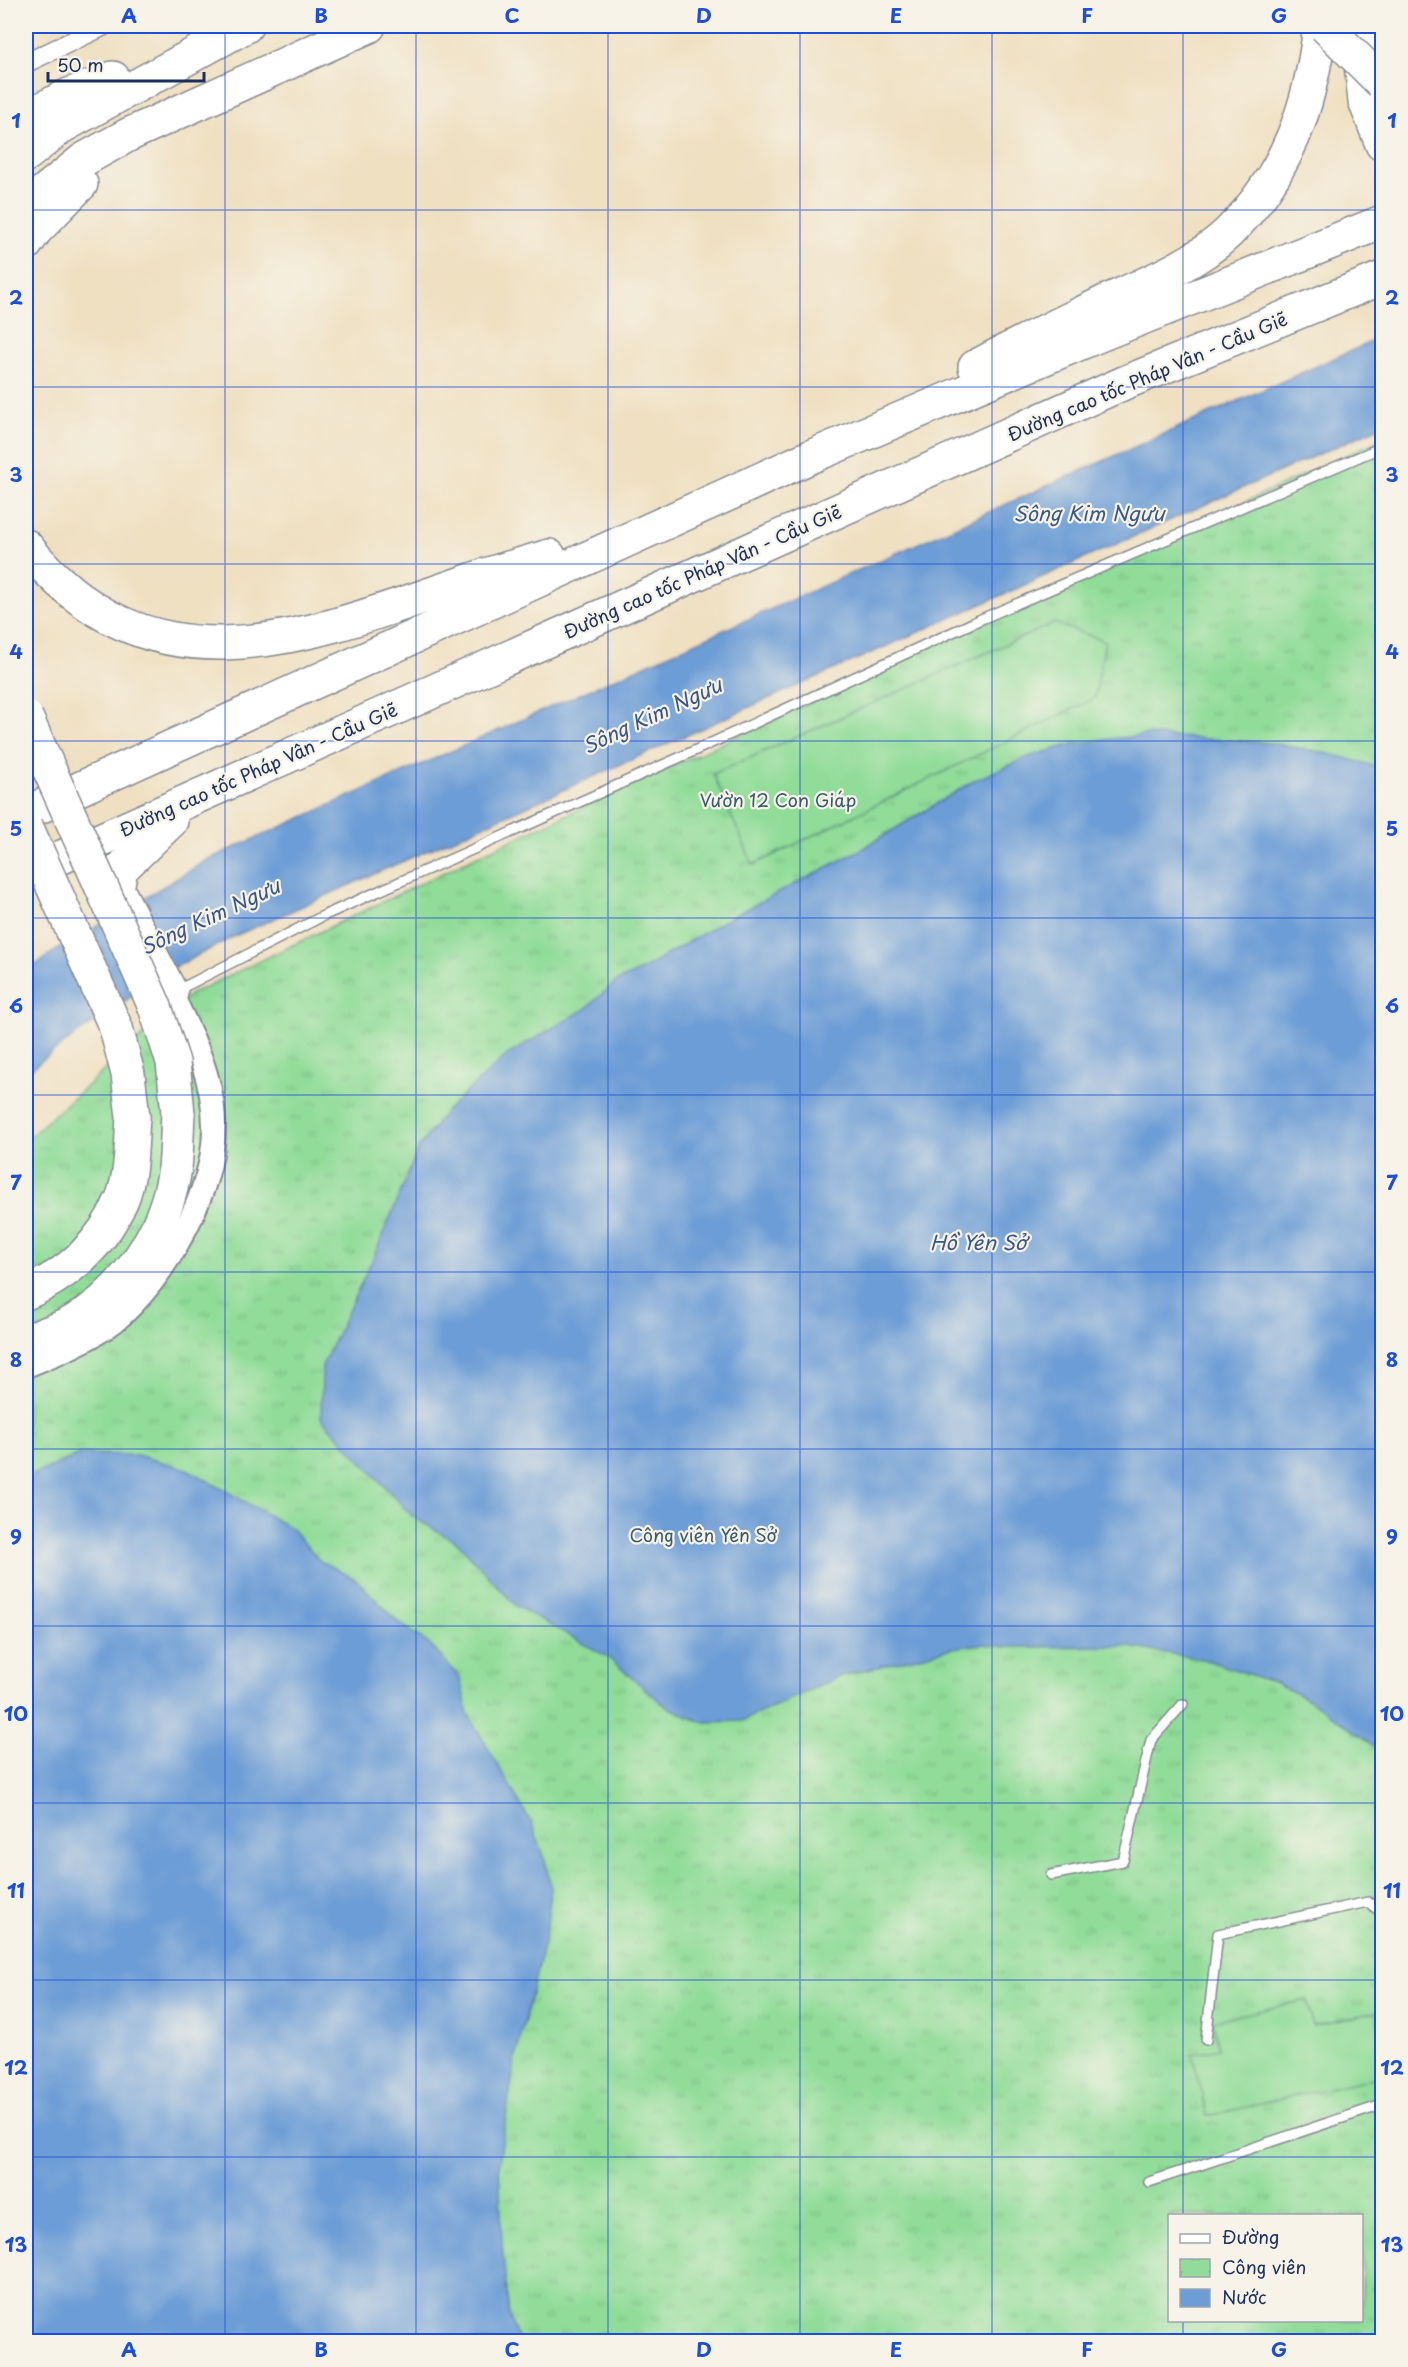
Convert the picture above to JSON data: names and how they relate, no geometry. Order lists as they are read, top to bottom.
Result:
{
  "streets": {
    "highway": ["Đường cao tốc Pháp Vân - Cầu Giẽ"]
  },
  "water": ["Sông Kim Ngưu", "Hồ Yên Sở"],
  "parks": ["Vườn 12 Con Giáp", "Công viên Yên Sở"],
  "legend": ["Đường", "Công viên", "Nước"],
  "scale_bar": "50 m",
  "grid": {
    "columns": [
      "A",
      "B",
      "C",
      "D",
      "E",
      "F",
      "G"
    ],
    "rows": [
      "1",
      "2",
      "3",
      "4",
      "5",
      "6",
      "7",
      "8",
      "9",
      "10",
      "11",
      "12",
      "13"
    ]
  }
}
